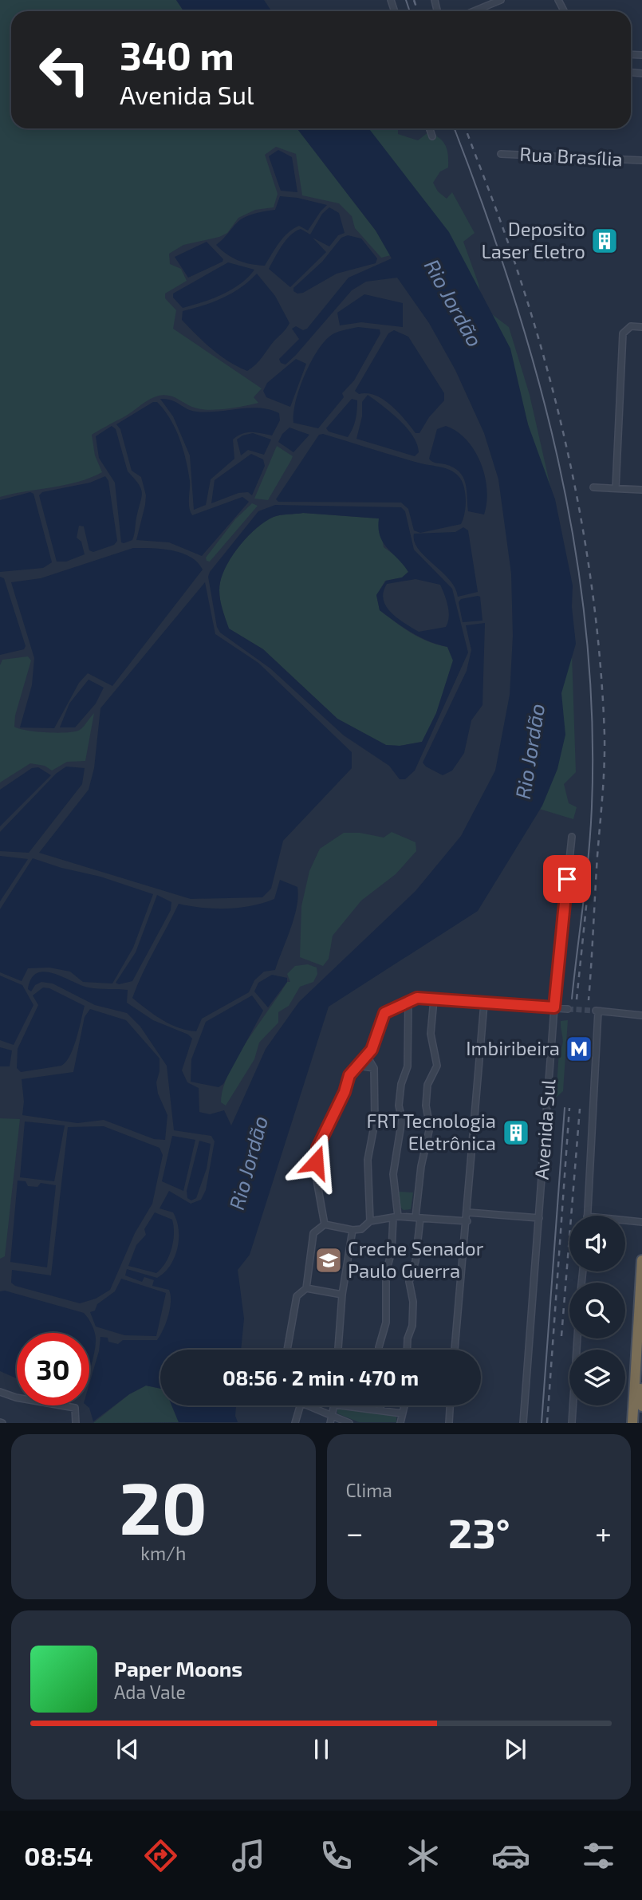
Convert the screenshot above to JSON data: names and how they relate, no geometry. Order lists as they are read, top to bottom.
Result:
{
  "streets": {
    "street": ["Rua Brasília", "Avenida Sul"]
  },
  "water": ["Rio Jordão"],
  "places": {
    "building": ["Deposito Laser Eletro", "FRT Tecnologia Eletrônica"],
    "metro station": ["Imbiribeira"],
    "school or university": ["Creche Senador Paulo Guerra"]
  },
  "page": {
    "turn": ["340 m", "Avenida Sul"],
    "limit": "30",
    "trip": "08:56 · 2 min · 470 m",
    "tile": [
      ["20", "km/h"],
      "Clima"
    ],
    "heat": ["−", "23°", "+"],
    "song": ["Paper Moons", "Ada Vale"],
    "tabs": "08:54"
  }
}
